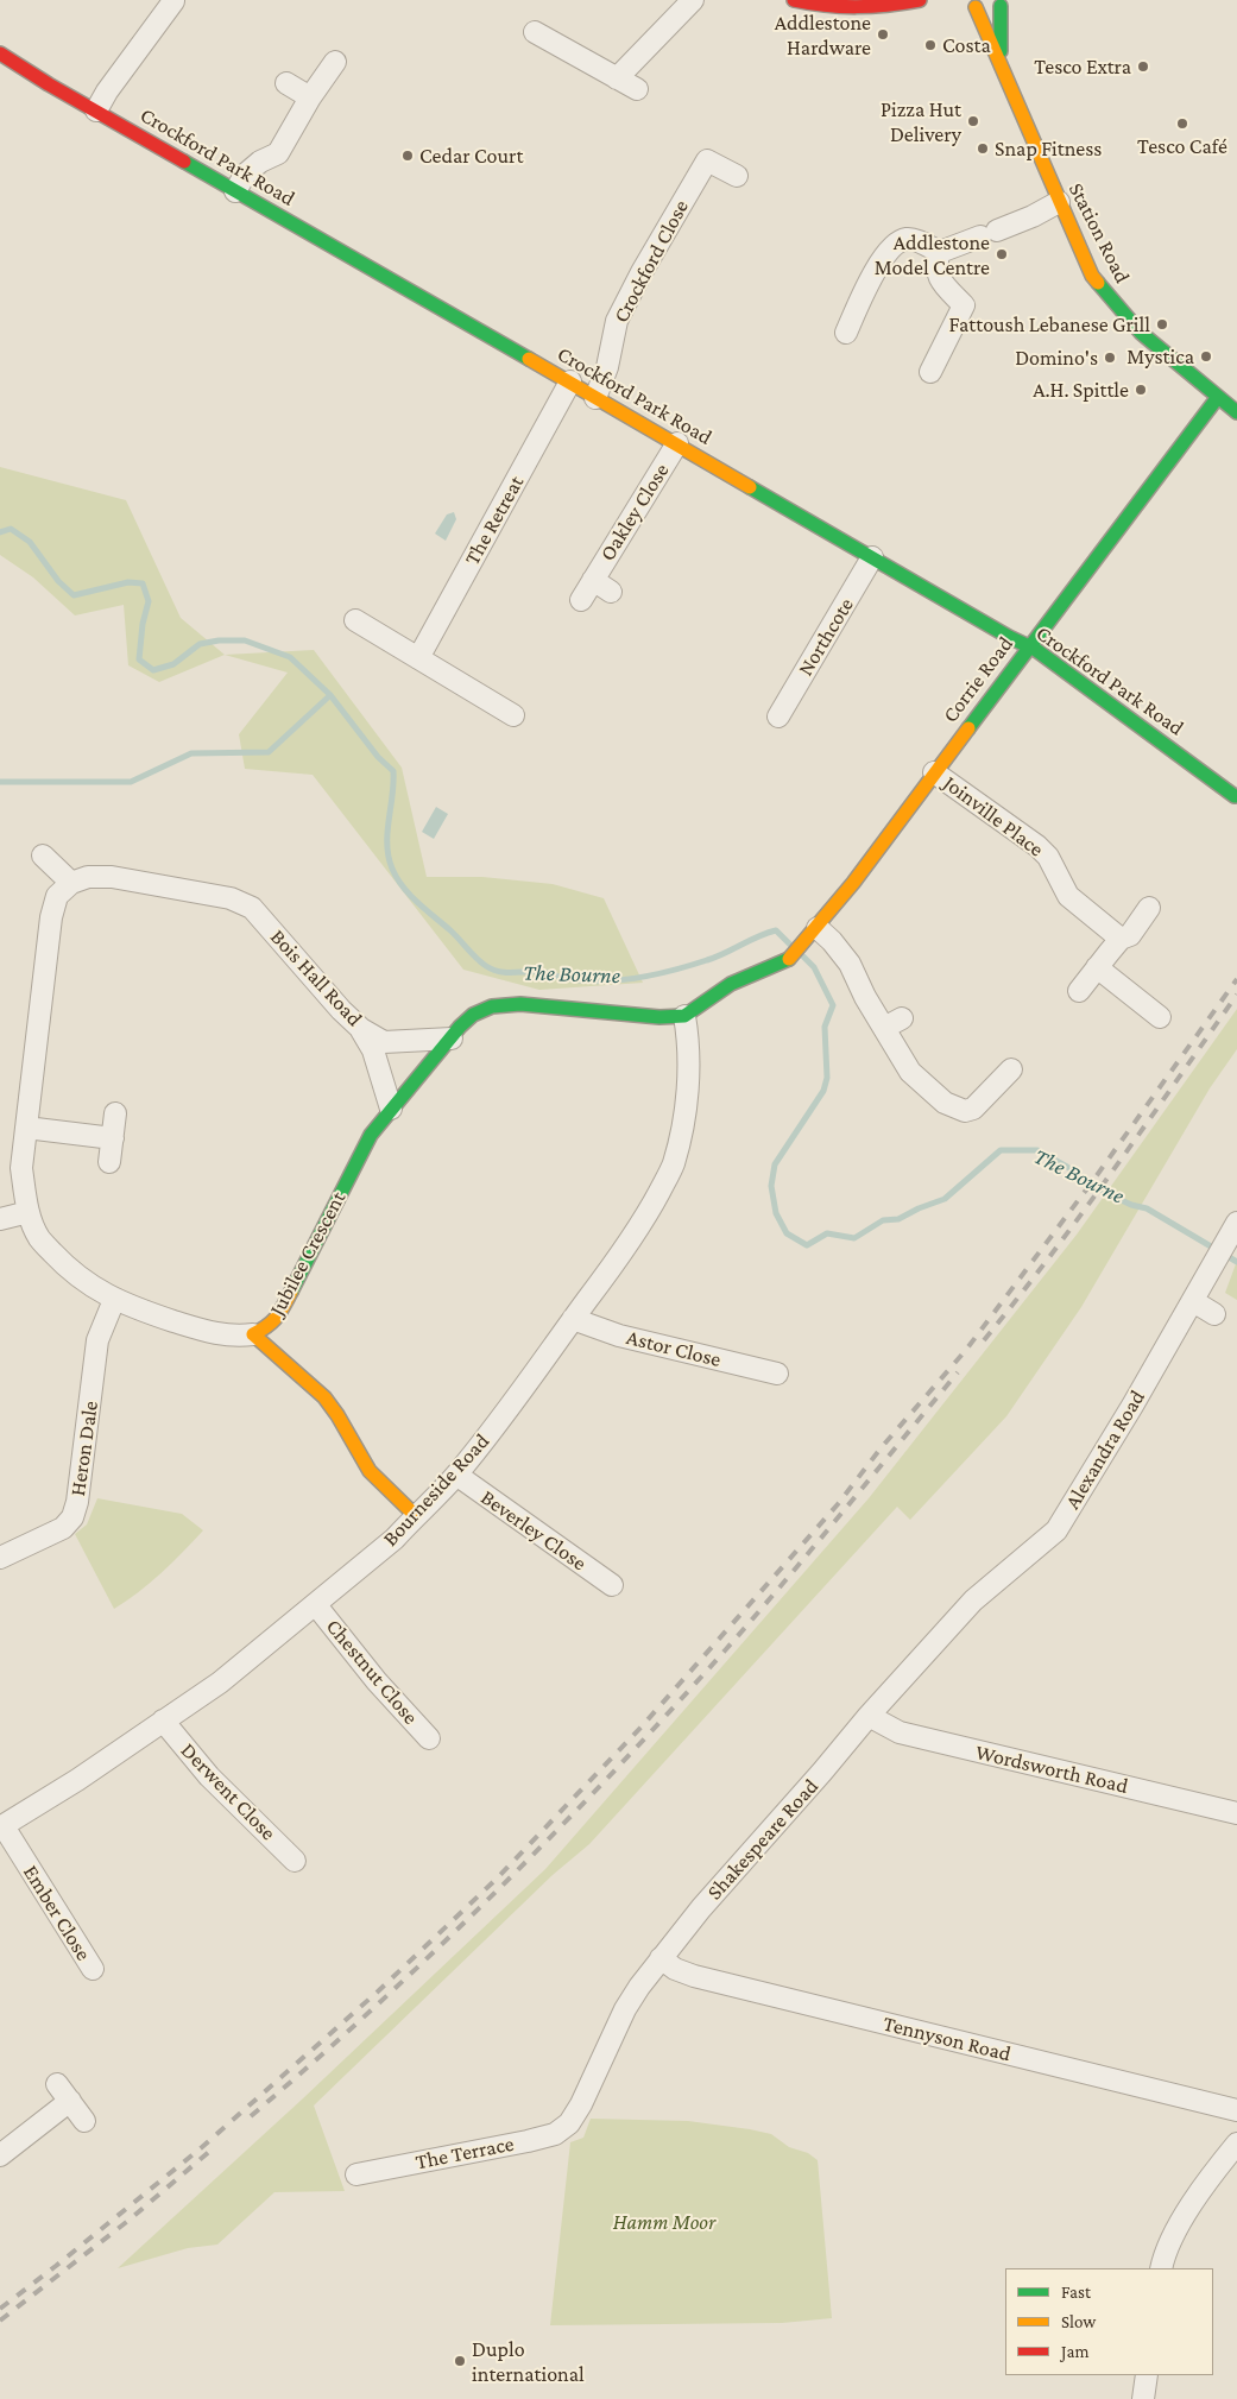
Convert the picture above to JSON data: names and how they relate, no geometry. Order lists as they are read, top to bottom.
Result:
{
  "streets": {
    "street": [
      "Crockford Park Road",
      "Station Road",
      "Crockford Close",
      "Oakley Close",
      "The Retreat",
      "Northcote",
      "Corrie Road",
      "Joinville Place",
      "Bois Hall Road",
      "Jubilee Crescent",
      "Astor Close",
      "Heron Dale",
      "Alexandra Road",
      "Bourneside Road",
      "Beverley Close",
      "Chestnut Close",
      "Wordsworth Road",
      "Derwent Close",
      "Shakespeare Road",
      "Ember Close",
      "Tennyson Road",
      "The Terrace"
    ]
  },
  "crossings": [
    ["Crockford Park Road", "Crockford Close"],
    ["Crockford Park Road", "Oakley Close"],
    ["Crockford Park Road", "The Retreat"],
    ["Crockford Park Road", "Northcote"],
    ["Crockford Park Road", "Corrie Road"],
    ["Station Road", "Corrie Road"],
    ["Corrie Road", "Joinville Place"],
    ["Corrie Road", "Bourneside Road"],
    ["Bois Hall Road", "Jubilee Crescent"],
    ["Jubilee Crescent", "Bourneside Road"],
    ["Astor Close", "Bourneside Road"],
    ["Alexandra Road", "Shakespeare Road"],
    ["Bourneside Road", "Beverley Close"],
    ["Bourneside Road", "Chestnut Close"],
    ["Bourneside Road", "Derwent Close"],
    ["Bourneside Road", "Ember Close"],
    ["Wordsworth Road", "Shakespeare Road"],
    ["Shakespeare Road", "Tennyson Road"],
    ["Shakespeare Road", "The Terrace"]
  ],
  "water": ["The Bourne"],
  "parks": ["Hamm Moor"],
  "places": [
    "Addlestone Hardware",
    "Costa",
    "Tesco Extra",
    "Pizza Hut Delivery",
    "Tesco Café",
    "Snap Fitness",
    "Cedar Court",
    "Addlestone Model Centre",
    "Fattoush Lebanese Grill",
    "Mystica",
    "Domino's",
    "A.H. Spittle",
    "Duplo international"
  ],
  "legend": ["Fast", "Slow", "Jam"]
}
